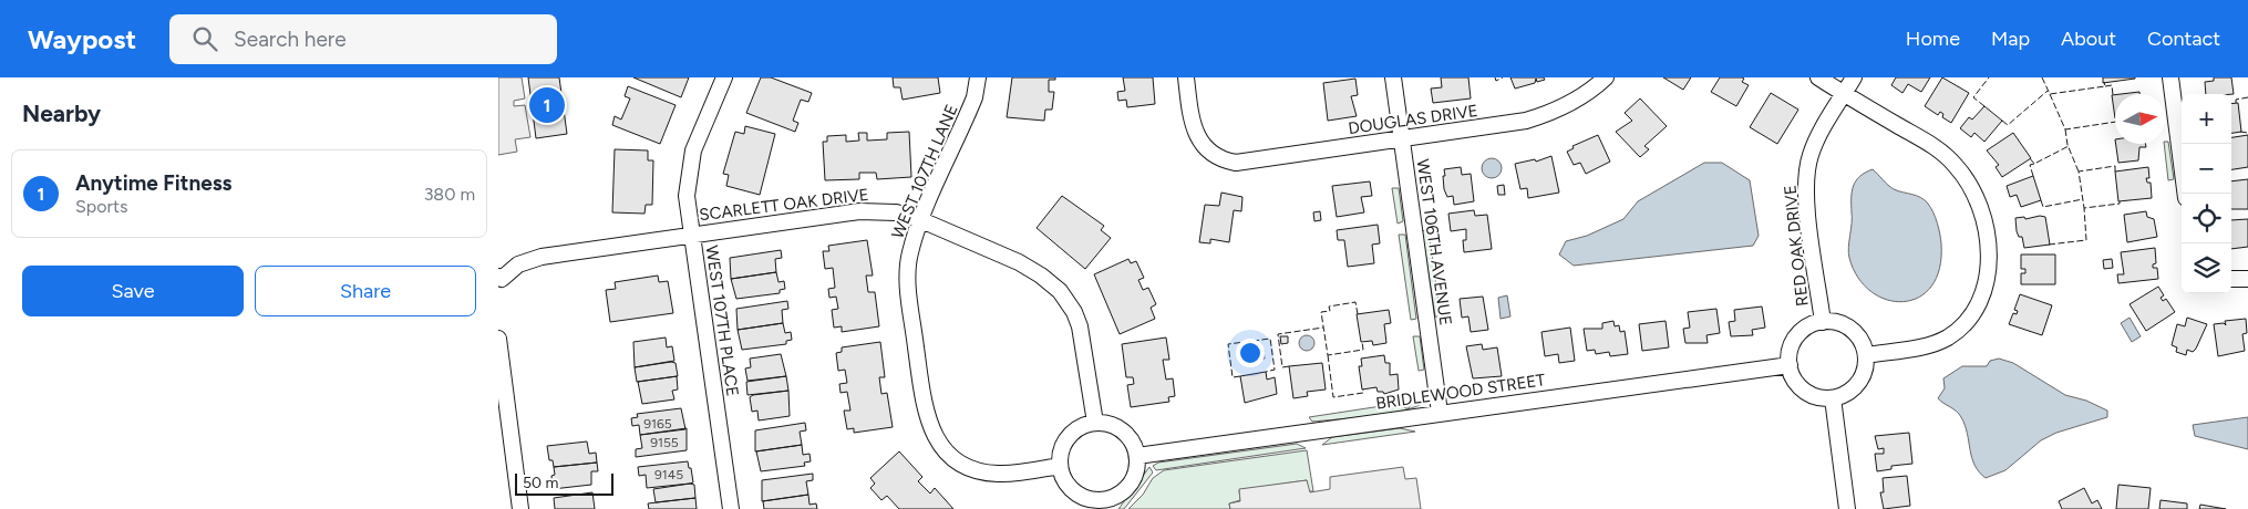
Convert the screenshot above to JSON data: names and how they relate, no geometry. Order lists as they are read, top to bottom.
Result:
{
  "streets": {
    "street": [
      "DOUGLAS DRIVE",
      "WEST 107TH LANE",
      "SCARLETT OAK DRIVE",
      "WEST 106TH AVENUE",
      "RED OAK DRIVE",
      "WEST 107TH PLACE",
      "BRIDLEWOOD STREET"
    ]
  },
  "crossings": [
    ["DOUGLAS DRIVE", "WEST 106TH AVENUE"],
    ["WEST 107TH LANE", "SCARLETT OAK DRIVE"],
    ["WEST 107TH LANE", "BRIDLEWOOD STREET"],
    ["SCARLETT OAK DRIVE", "WEST 107TH PLACE"],
    ["SCARLETT OAK DRIVE", "BRIDLEWOOD STREET"],
    ["WEST 106TH AVENUE", "BRIDLEWOOD STREET"],
    ["RED OAK DRIVE", "BRIDLEWOOD STREET"]
  ],
  "house_numbers": ["9165", "9155", "9145"],
  "scale_bar": "50 m",
  "north": "right",
  "page": {
    "header": "Waypost",
    "search": "Search here",
    "nav": [
      "Home",
      "Map",
      "About",
      "Contact"
    ],
    "heading": "Nearby",
    "pins": "1",
    "map_buttons": ["+", "−"],
    "list": [
      {
        "mark": "1",
        "name": "Anytime Fitness",
        "note": "Sports",
        "value": "380 m"
      }
    ],
    "buttons": ["Save", "Share"],
    "scale": "50 m"
  }
}
